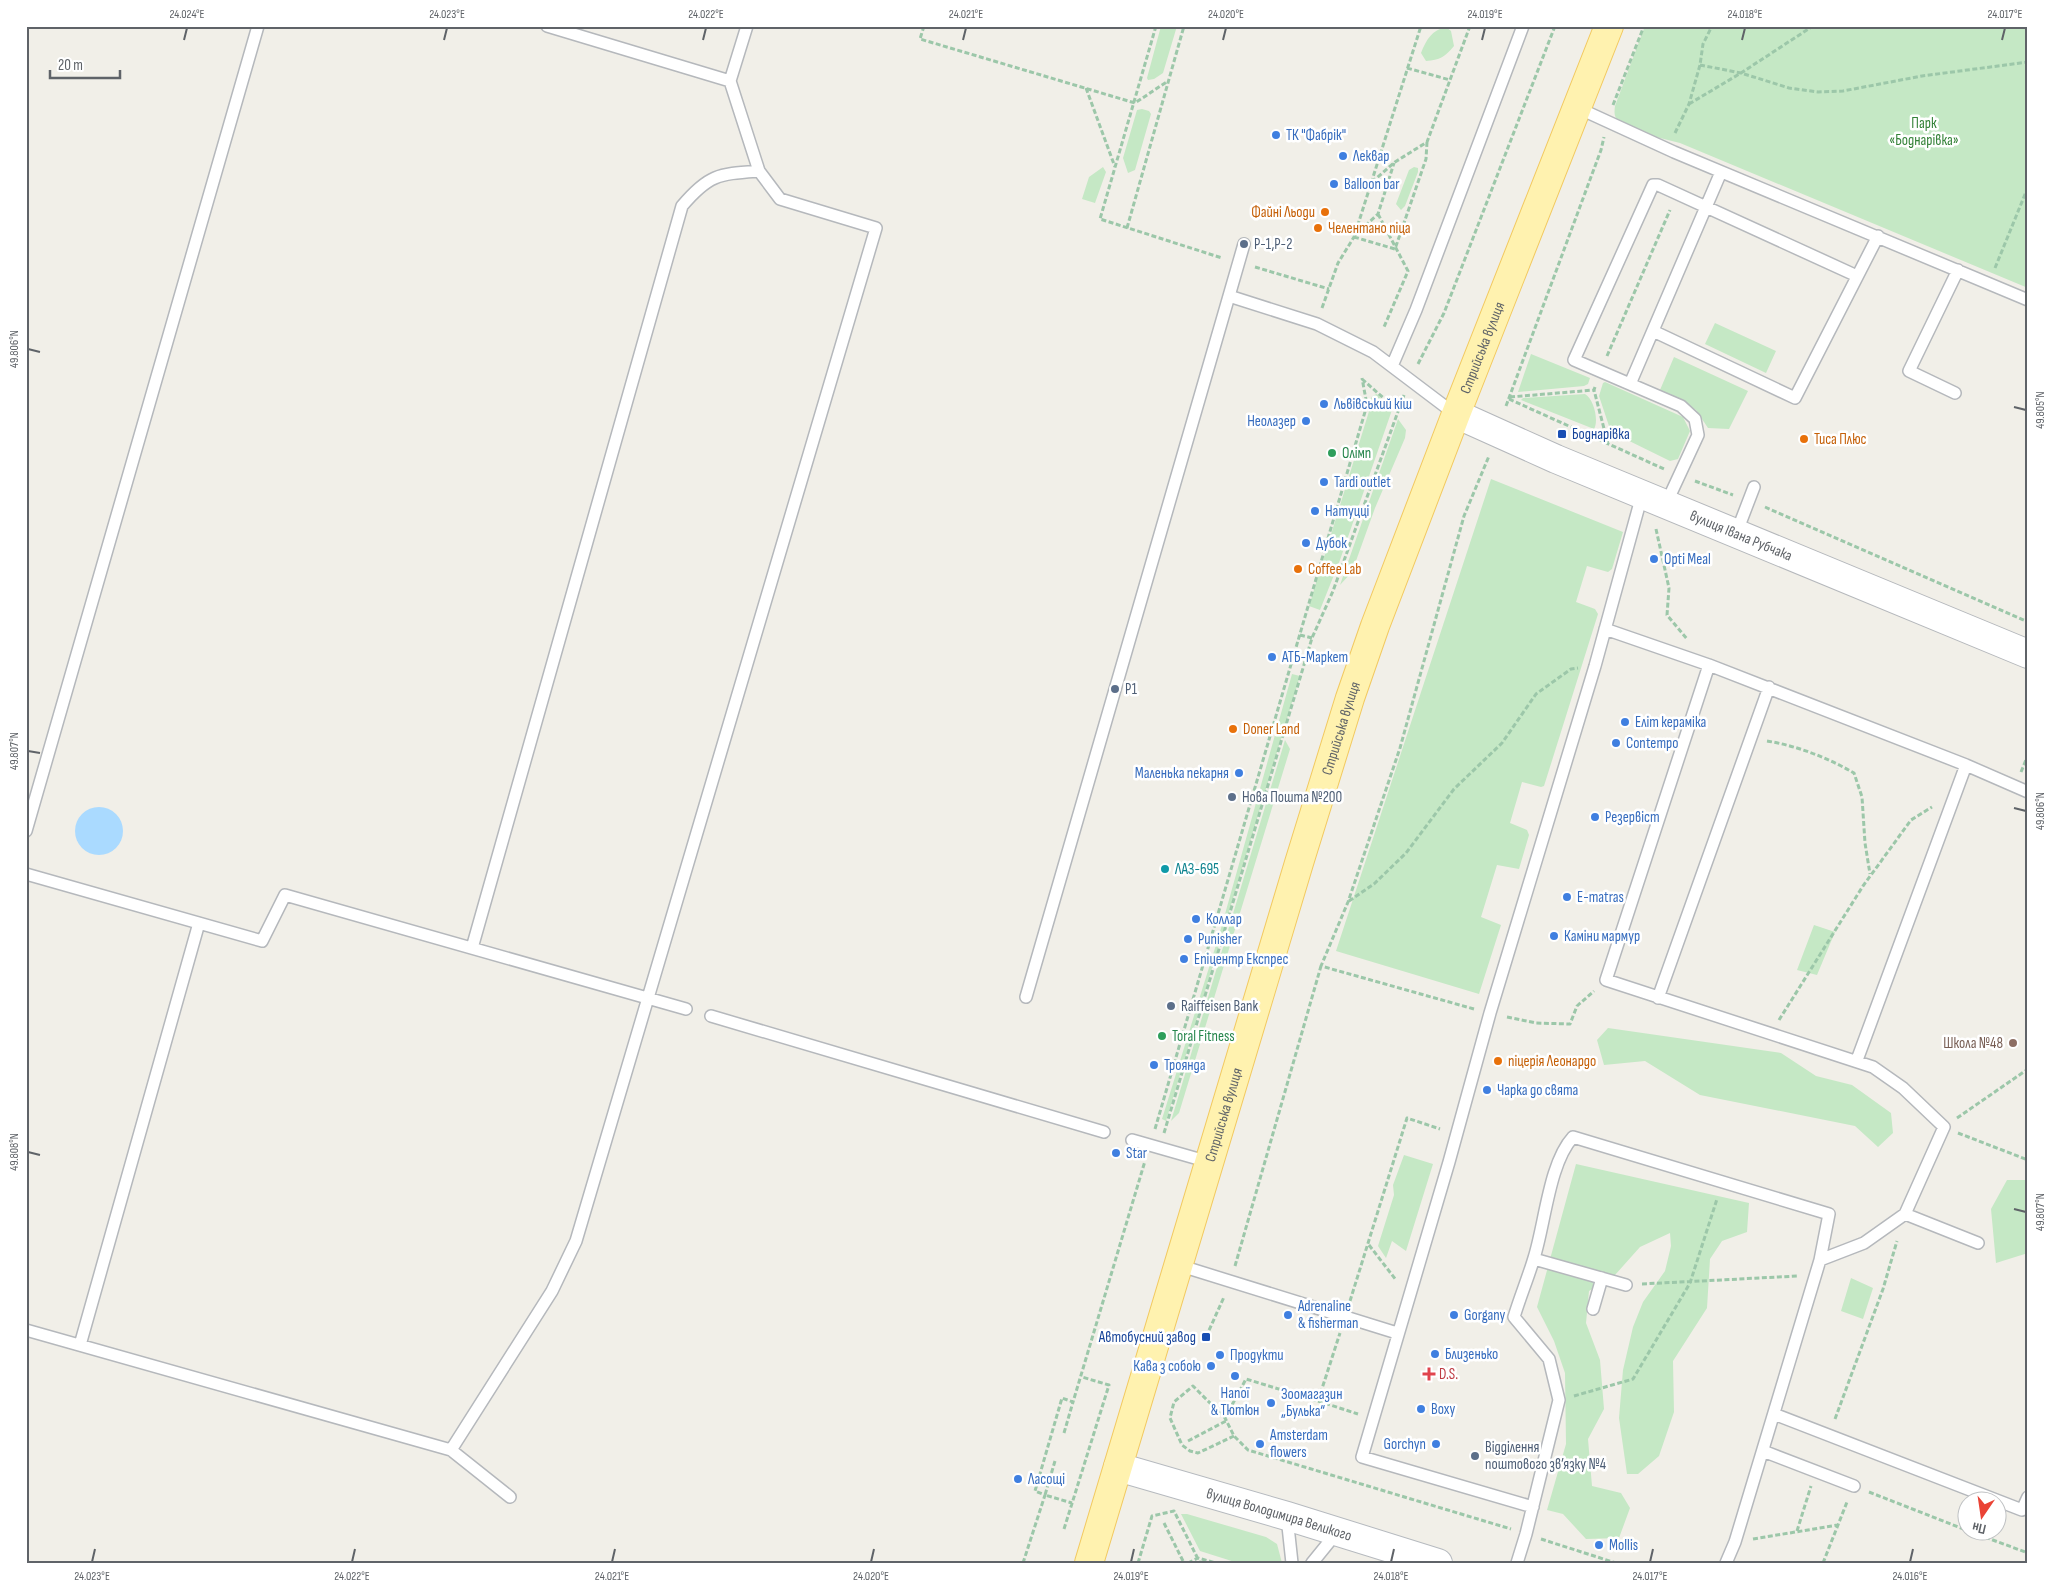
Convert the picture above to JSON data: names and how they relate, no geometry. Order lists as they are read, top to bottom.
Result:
{
  "streets": {
    "main road": ["Стрийська вулиця"],
    "street": ["вулиця Івана Рубчака", "вулиця Володимира Великого"]
  },
  "crossings": [
    ["Стрийська вулиця", "вулиця Івана Рубчака"],
    ["Стрийська вулиця", "вулиця Володимира Великого"]
  ],
  "parks": ["Парк «Боднарівка»"],
  "places": {
    "other": [
      "ТК \"Фабрік\"",
      "Леквар",
      "Balloon bar",
      "Файні Льоди",
      "Челентано піца",
      "P-1,P-2",
      "Львівський кіш",
      "Неолазер",
      "Тиса Плюс",
      "Олімп",
      "Tardi outlet",
      "Натуцці",
      "Дубок",
      "Opti Meal",
      "Coffee Lab",
      "АТБ-Маркет",
      "P1",
      "Еліт кераміка",
      "Doner Land",
      "Contempo",
      "Маленька пекарня",
      "Нова Пошта №200",
      "Резервіст",
      "ЛАЗ-695",
      "E-matras",
      "Коллар",
      "Каміни мармур",
      "Punisher",
      "Епіцентр Експрес",
      "Raiffeisen Bank",
      "Toral Fitness",
      "Школа №48",
      "піцерія Леонардо",
      "Троянда",
      "Чарка до свята",
      "Star",
      "Adrenaline & fisherman",
      "Gorgany",
      "Близенько",
      "Продукти",
      "Кава з собою",
      "Напої & Тютюн",
      "Зоомагазин „Булька“",
      "Boxy",
      "Amsterdam flowers",
      "Gorchyn",
      "Відділення поштового зв’язку №4",
      "Ласощі",
      "Mollis"
    ],
    "transit": ["Боднарівка", "Автобусний завод"],
    "health": ["D.S."]
  },
  "scale_bar": "20 m",
  "north": "bottom",
  "coordinates": [
    "24.024°E",
    "24.023°E",
    "24.022°E",
    "24.021°E",
    "24.020°E",
    "24.019°E",
    "24.018°E",
    "24.017°E",
    "49.806°N",
    "49.805°N",
    "49.807°N",
    "49.808°N",
    "24.016°E"
  ]
}
